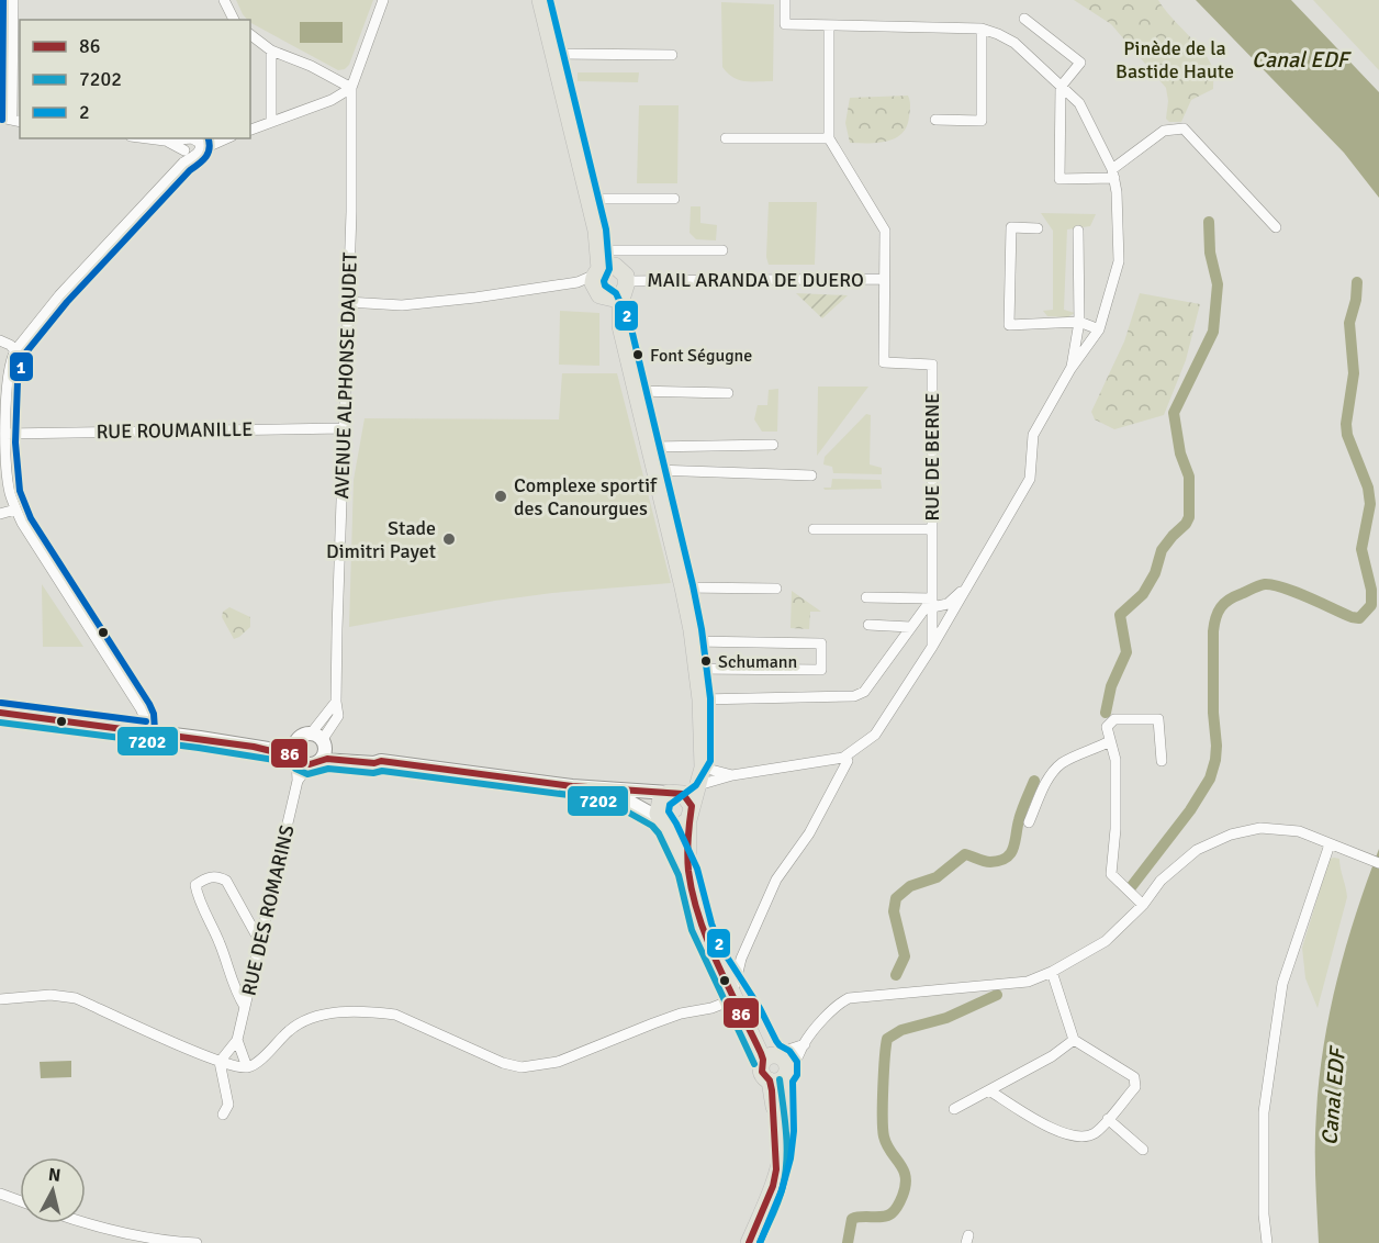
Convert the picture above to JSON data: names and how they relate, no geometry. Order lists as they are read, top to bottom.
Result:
{
  "streets": {
    "street": [
      "MAIL ARANDA DE DUERO",
      "AVENUE ALPHONSE DAUDET",
      "RUE ROUMANILLE",
      "RUE DE BERNE",
      "RUE DES ROMARINS"
    ]
  },
  "crossings": [
    ["MAIL ARANDA DE DUERO", "RUE DE BERNE"],
    ["AVENUE ALPHONSE DAUDET", "RUE ROUMANILLE"],
    ["AVENUE ALPHONSE DAUDET", "RUE DES ROMARINS"]
  ],
  "water": ["Canal EDF"],
  "parks": ["Pinède de la Bastide Haute"],
  "places": [
    "Font Ségugne",
    "Complexe sportif des Canourgues",
    "Stade Dimitri Payet",
    "Schumann"
  ],
  "lines": [
    "transit line 2",
    "transit line 1",
    "transit line 86",
    "transit line 7202"
  ],
  "legend": ["86", "7202", "2"],
  "north": "top"
}
